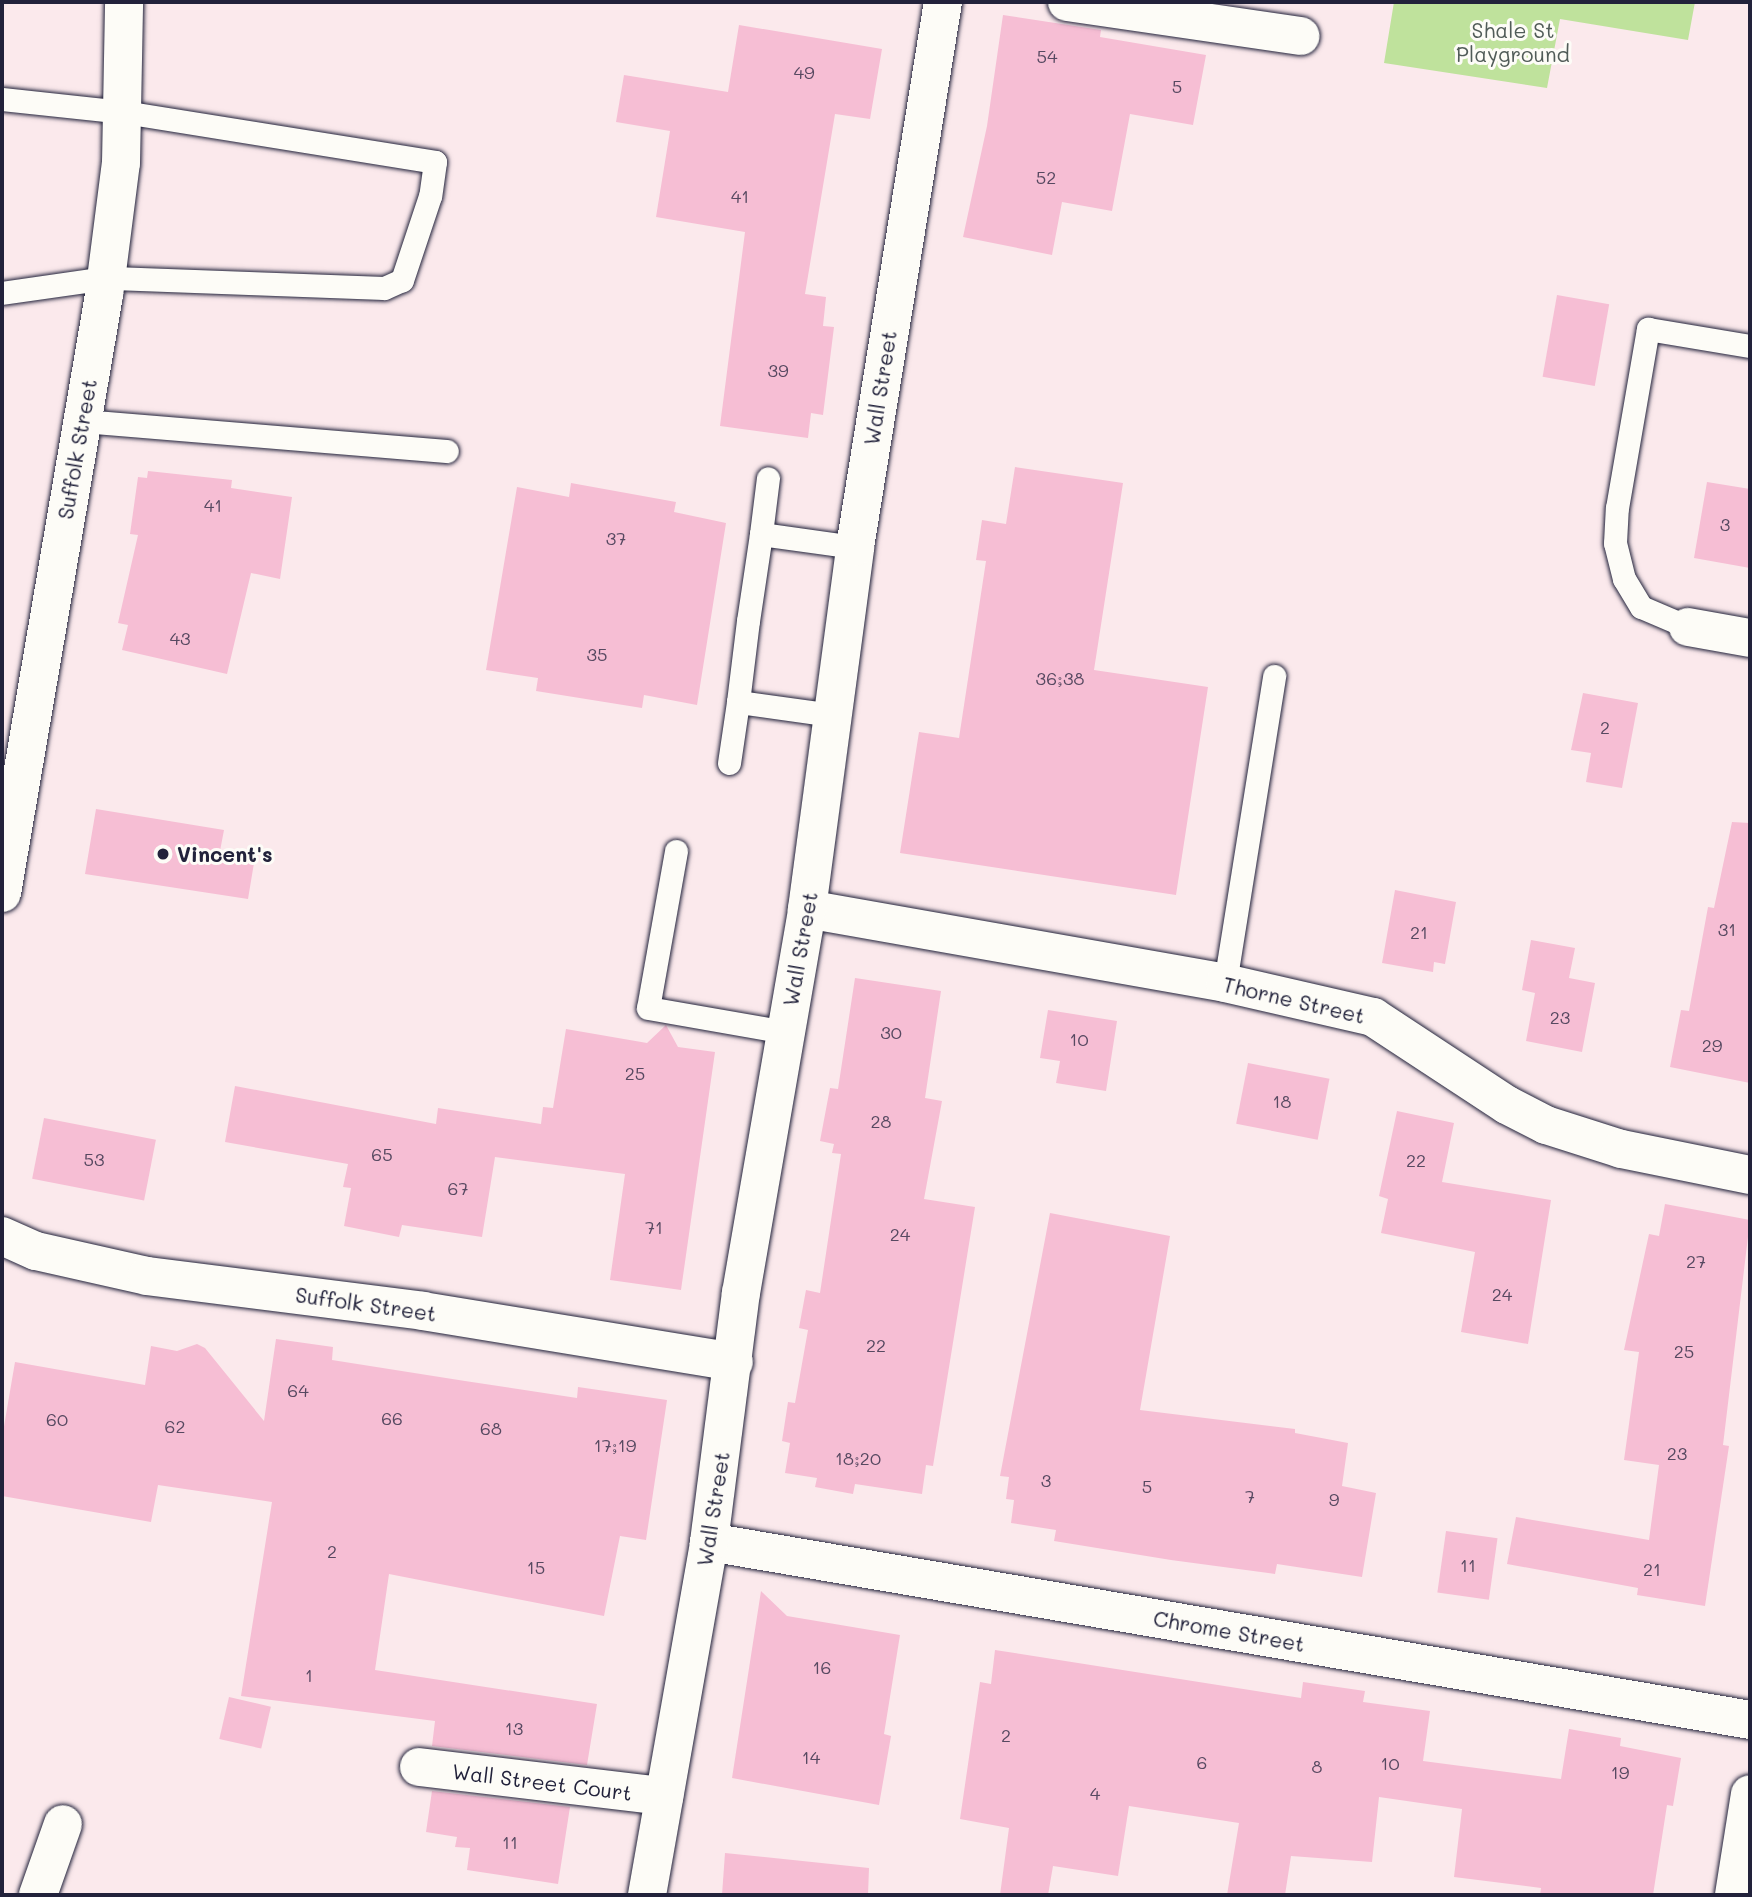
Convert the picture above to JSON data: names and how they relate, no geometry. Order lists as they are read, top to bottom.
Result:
{
  "streets": {
    "street": [
      "Wall Street",
      "Suffolk Street",
      "Thorne Street",
      "Chrome Street",
      "Wall Street Court"
    ]
  },
  "crossings": [
    ["Wall Street", "Suffolk Street"],
    ["Wall Street", "Thorne Street"],
    ["Wall Street", "Chrome Street"],
    ["Wall Street", "Wall Street Court"]
  ],
  "parks": ["Shale St Playground"],
  "places": ["Vincent's"],
  "house_numbers": [
    "54",
    "49",
    "5",
    "52",
    "41",
    "39",
    "41",
    "3",
    "37",
    "43",
    "35",
    "36;38",
    "2",
    "31",
    "21",
    "23",
    "30",
    "10",
    "29",
    "25",
    "18",
    "28",
    "65",
    "53",
    "22",
    "67",
    "71",
    "24",
    "27",
    "24",
    "22",
    "25",
    "64",
    "66",
    "60",
    "62",
    "68",
    "17;19",
    "23",
    "18;20",
    "3",
    "5",
    "7",
    "9",
    "2",
    "11",
    "15",
    "21",
    "16",
    "1",
    "13",
    "2",
    "14",
    "6",
    "10",
    "8",
    "19",
    "4",
    "11"
  ]
}
